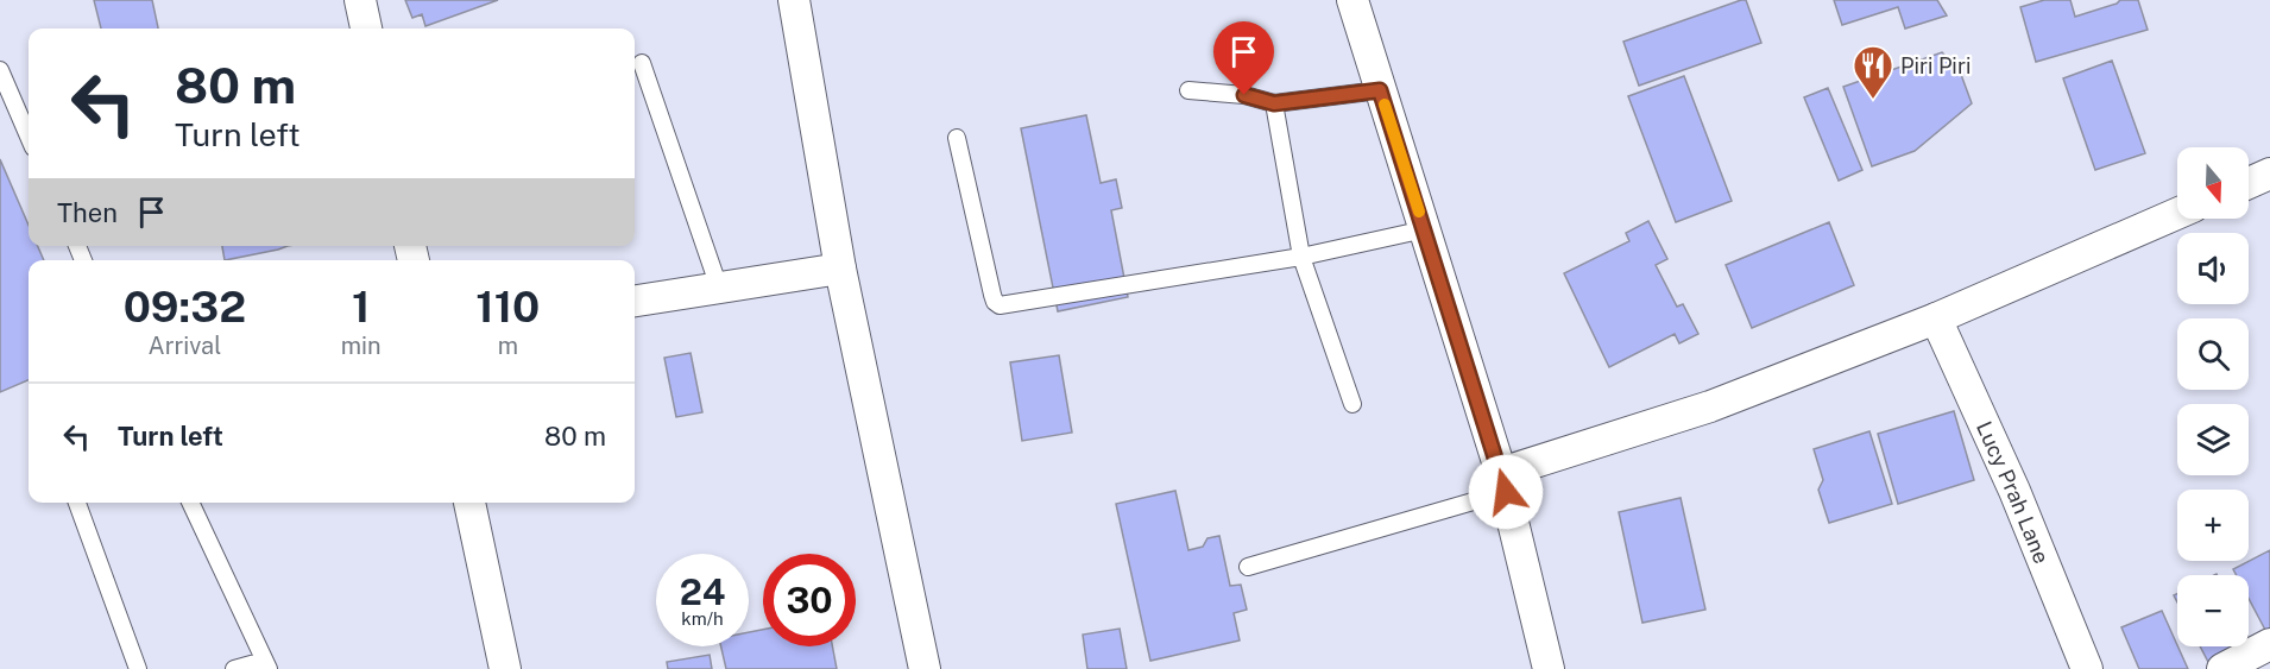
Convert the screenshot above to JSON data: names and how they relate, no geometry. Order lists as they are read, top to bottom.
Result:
{
  "streets": {
    "street": ["Lucy Prah Lane"]
  },
  "places": {
    "restaurant": ["Piri Piri"]
  },
  "north": "bottom",
  "page": {
    "turn": ["80 m", "Turn left"],
    "map_buttons": ["+", "−"],
    "then": "Then",
    "eta": [
      "09:32",
      "Arrival",
      "1",
      "min",
      "110",
      "m"
    ],
    "list": [
      {
        "name": "Turn left",
        "value": "80 m"
      }
    ],
    "speed": "24 km/h",
    "limit": "30"
  }
}
